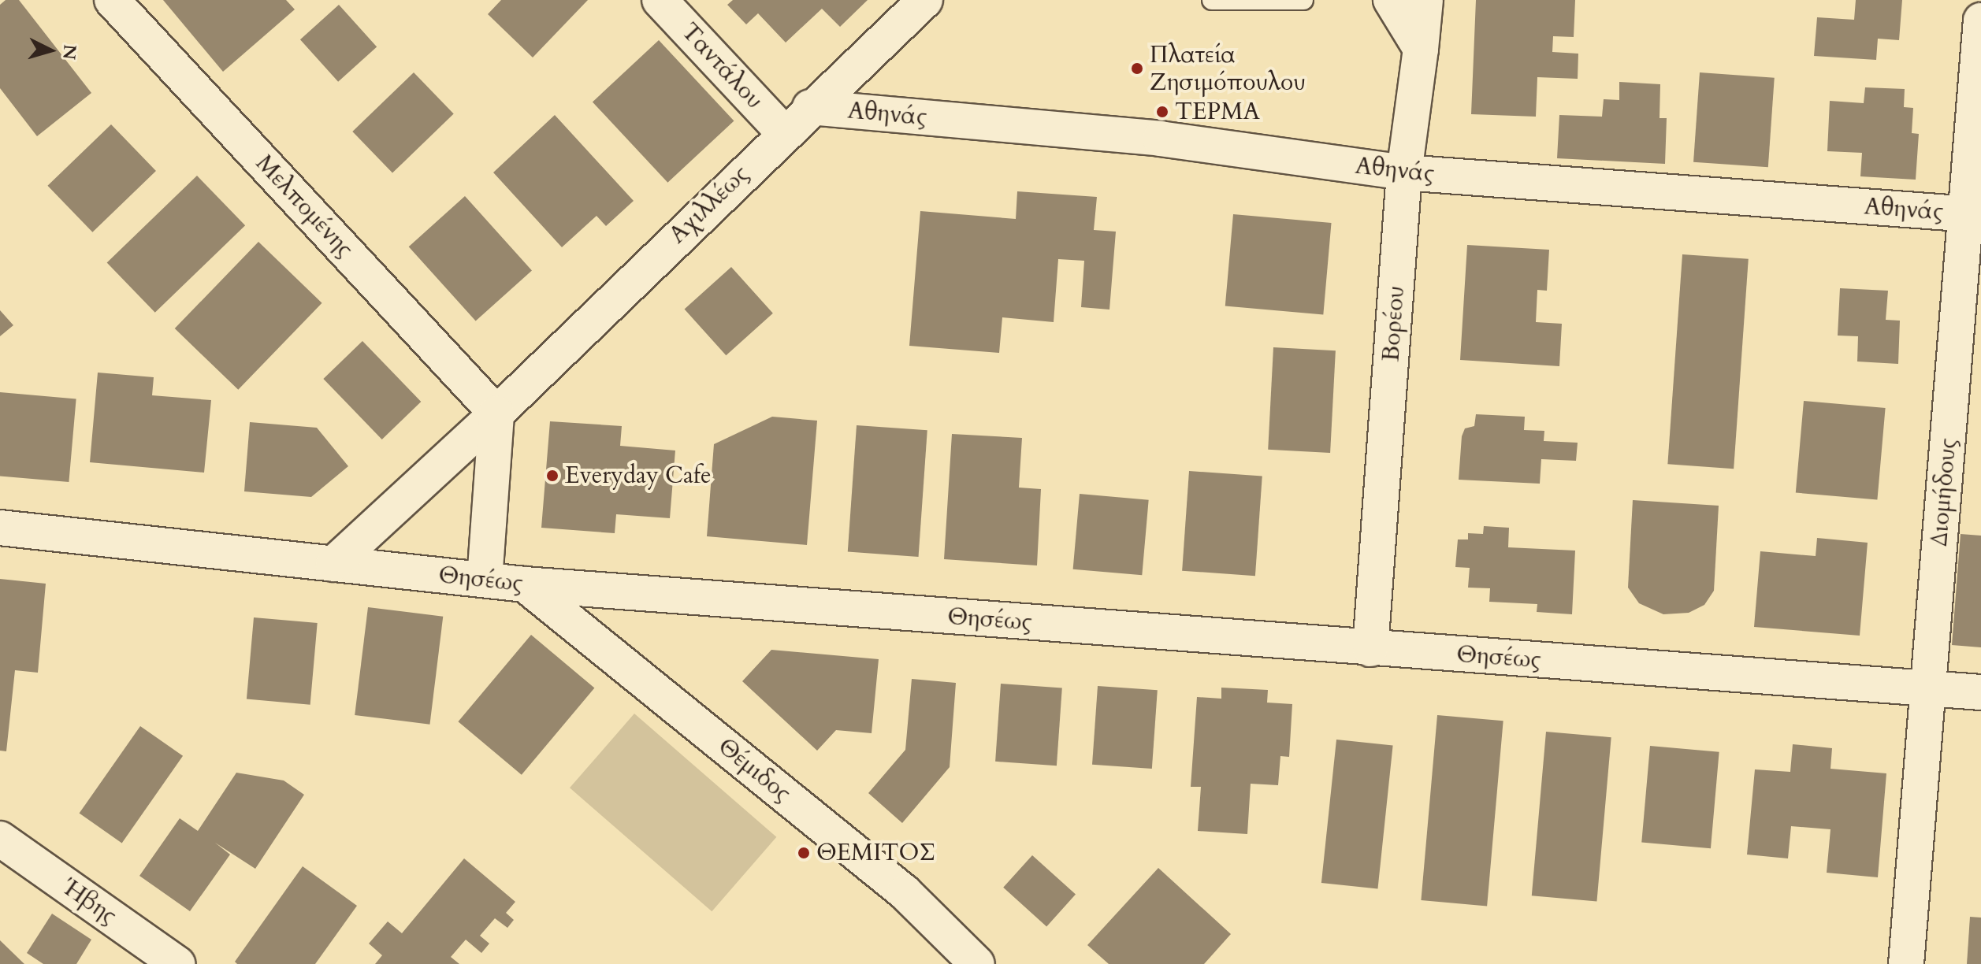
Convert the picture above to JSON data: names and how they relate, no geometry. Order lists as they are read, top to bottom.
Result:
{
  "streets": {
    "street": [
      "Ταντάλου",
      "Αθηνάς",
      "Αχιλλέως",
      "Μελπομένης",
      "Βορέου",
      "Διομήδους",
      "Θησέως",
      "Θέμιδος",
      "Ήβης"
    ]
  },
  "crossings": [
    ["Ταντάλου", "Αχιλλέως"],
    ["Αθηνάς", "Αχιλλέως"],
    ["Αθηνάς", "Βορέου"],
    ["Αθηνάς", "Διομήδους"],
    ["Αχιλλέως", "Μελπομένης"],
    ["Αχιλλέως", "Θησέως"],
    ["Βορέου", "Θησέως"],
    ["Διομήδους", "Θησέως"],
    ["Θησέως", "Θέμιδος"]
  ],
  "places": [
    "Πλατεία Ζησιμόπουλου",
    "ΤΕΡΜΑ",
    "Everyday Cafe",
    "ΘΕΜΙΤΟΣ"
  ],
  "north": "right"
}
